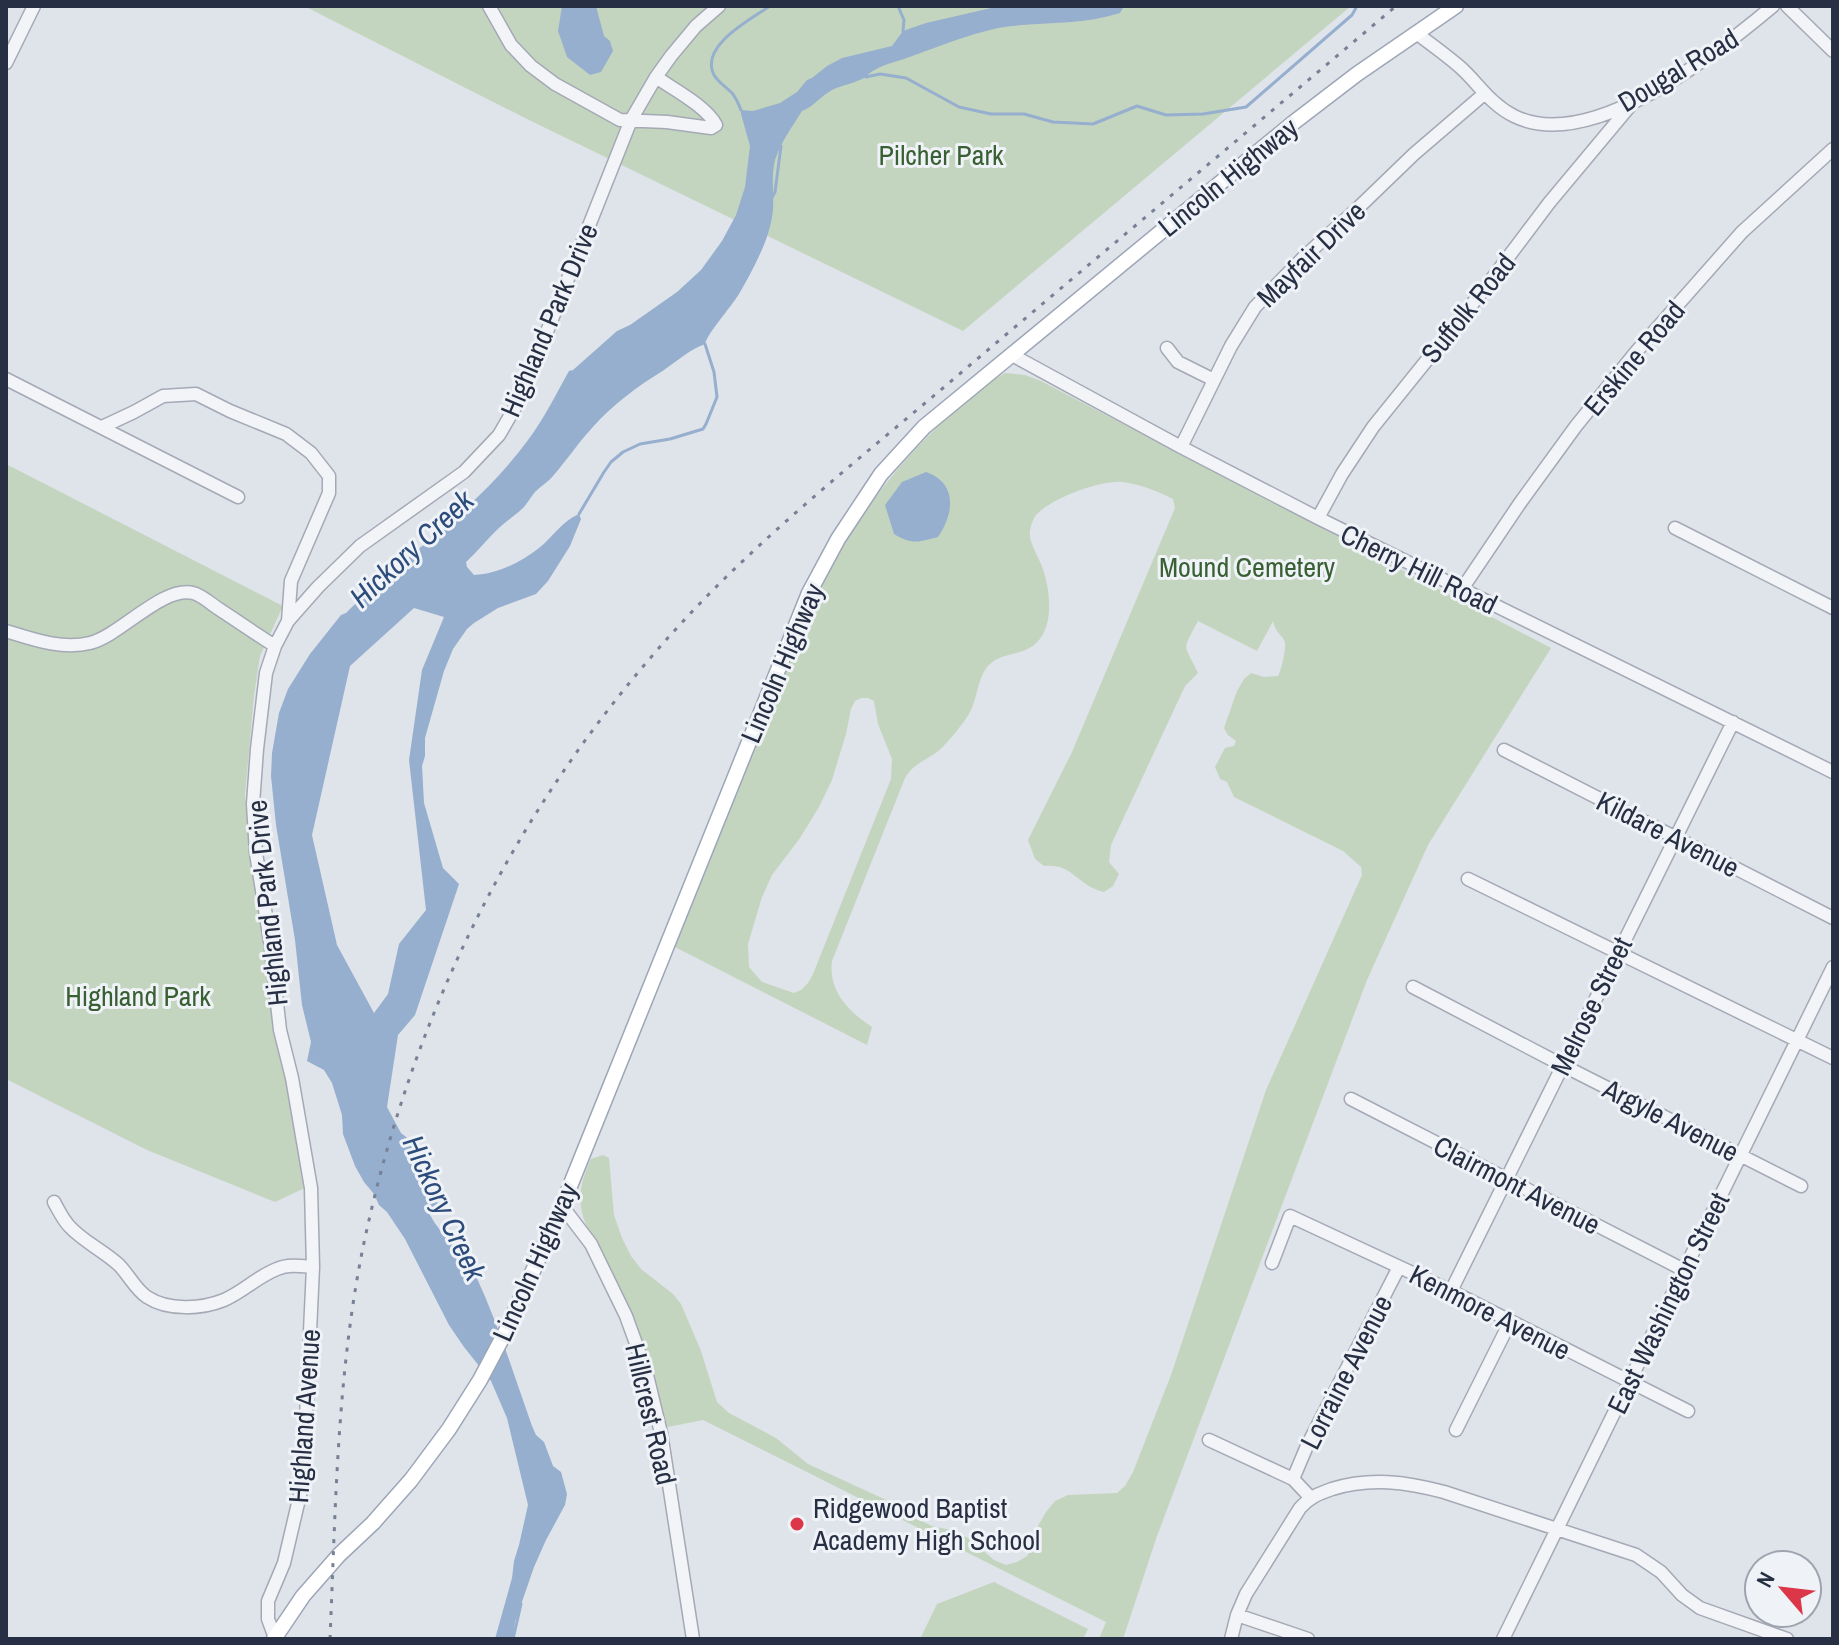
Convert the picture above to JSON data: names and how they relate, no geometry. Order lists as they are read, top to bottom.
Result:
{
  "streets": {
    "main road": ["Lincoln Highway"],
    "street": [
      "Dougal Road",
      "Mayfair Drive",
      "Suffolk Road",
      "Highland Park Drive",
      "Erskine Road",
      "Cherry Hill Road",
      "Kildare Avenue",
      "Melrose Street",
      "Argyle Avenue",
      "Clairmont Avenue",
      "East Washington Street",
      "Kenmore Avenue",
      "Lorraine Avenue",
      "Hillcrest Road",
      "Highland Avenue"
    ]
  },
  "crossings": [
    ["Dougal Road", "Lincoln Highway"],
    ["Dougal Road", "Mayfair Drive"],
    ["Dougal Road", "Suffolk Road"],
    ["Lincoln Highway", "Cherry Hill Road"],
    ["Lincoln Highway", "Hillcrest Road"],
    ["Lincoln Highway", "Highland Avenue"],
    ["Mayfair Drive", "Cherry Hill Road"],
    ["Suffolk Road", "Cherry Hill Road"],
    ["Highland Park Drive", "Highland Avenue"],
    ["Erskine Road", "Cherry Hill Road"],
    ["Cherry Hill Road", "Melrose Street"],
    ["Kildare Avenue", "Melrose Street"],
    ["Melrose Street", "Argyle Avenue"],
    ["Melrose Street", "Clairmont Avenue"],
    ["Melrose Street", "Kenmore Avenue"],
    ["Argyle Avenue", "East Washington Street"],
    ["Clairmont Avenue", "East Washington Street"],
    ["East Washington Street", "Kenmore Avenue"],
    ["Kenmore Avenue", "Lorraine Avenue"]
  ],
  "water": ["Hickory Creek"],
  "parks": ["Pilcher Park", "Mound Cemetery", "Highland Park"],
  "places": ["Ridgewood Baptist Academy High School"],
  "north": "top left"
}
